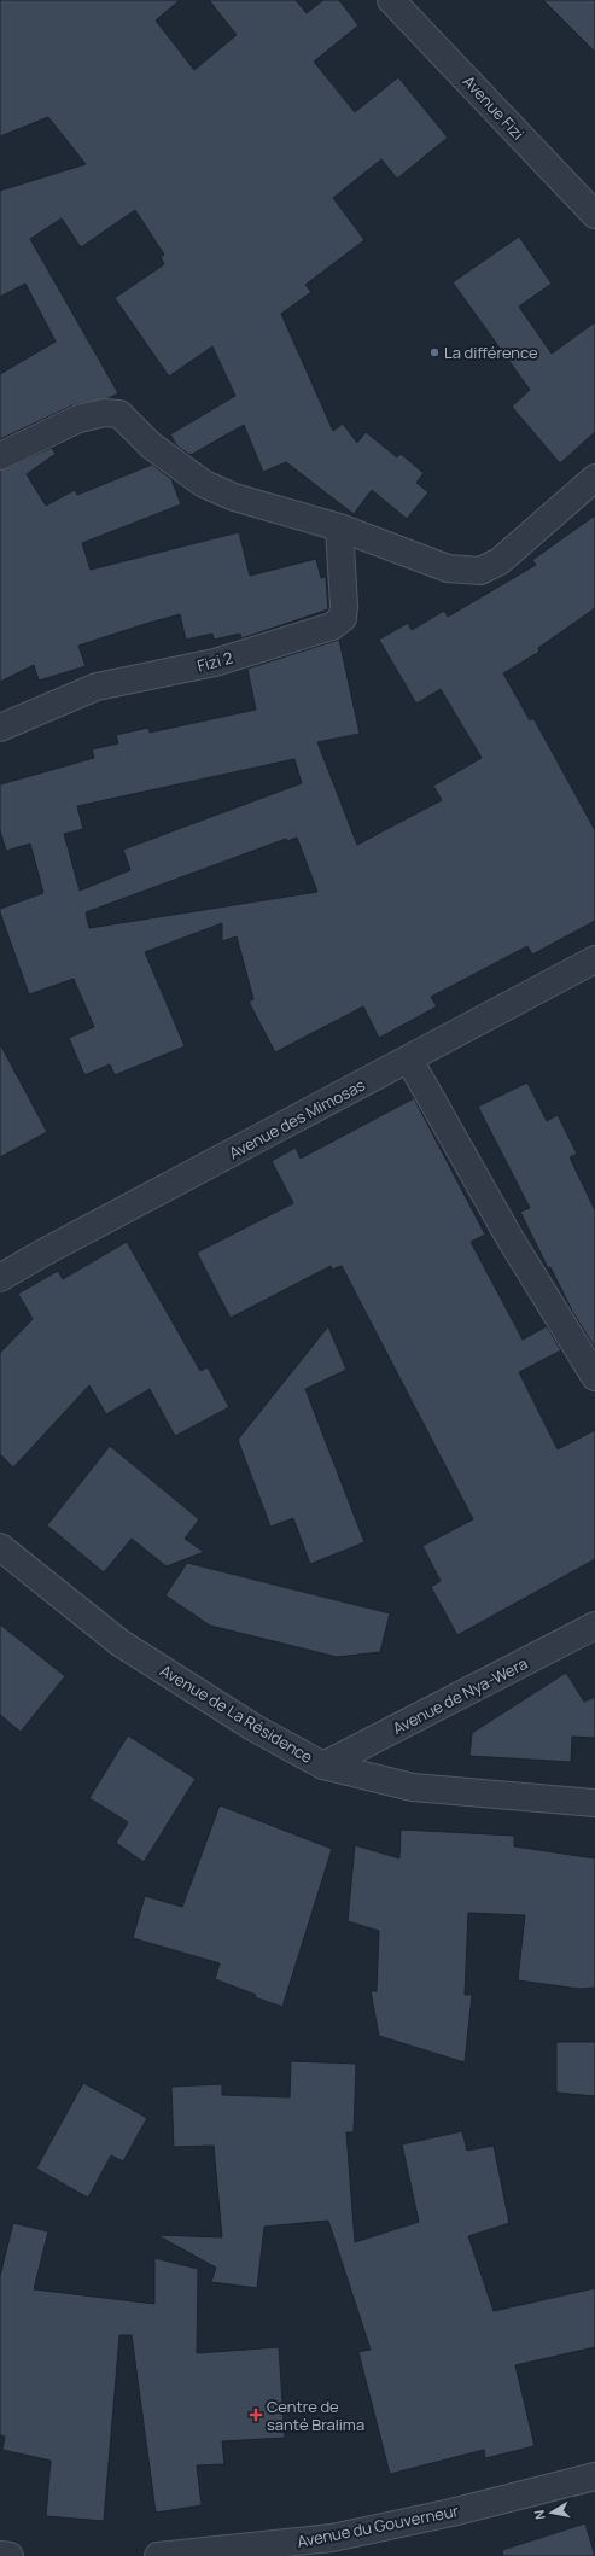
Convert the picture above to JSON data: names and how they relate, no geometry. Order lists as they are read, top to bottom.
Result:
{
  "streets": {
    "street": [
      "Avenue Fizi",
      "Fizi 2",
      "Avenue des Mimosas",
      "Avenue de Nya-Wera",
      "Avenue de La Résidence",
      "Avenue du Gouverneur"
    ]
  },
  "crossings": [
    ["Avenue de Nya-Wera", "Avenue de La Résidence"]
  ],
  "places": {
    "other": ["La différence"],
    "health": ["Centre de santé Bralima"]
  },
  "north": "left"
}
